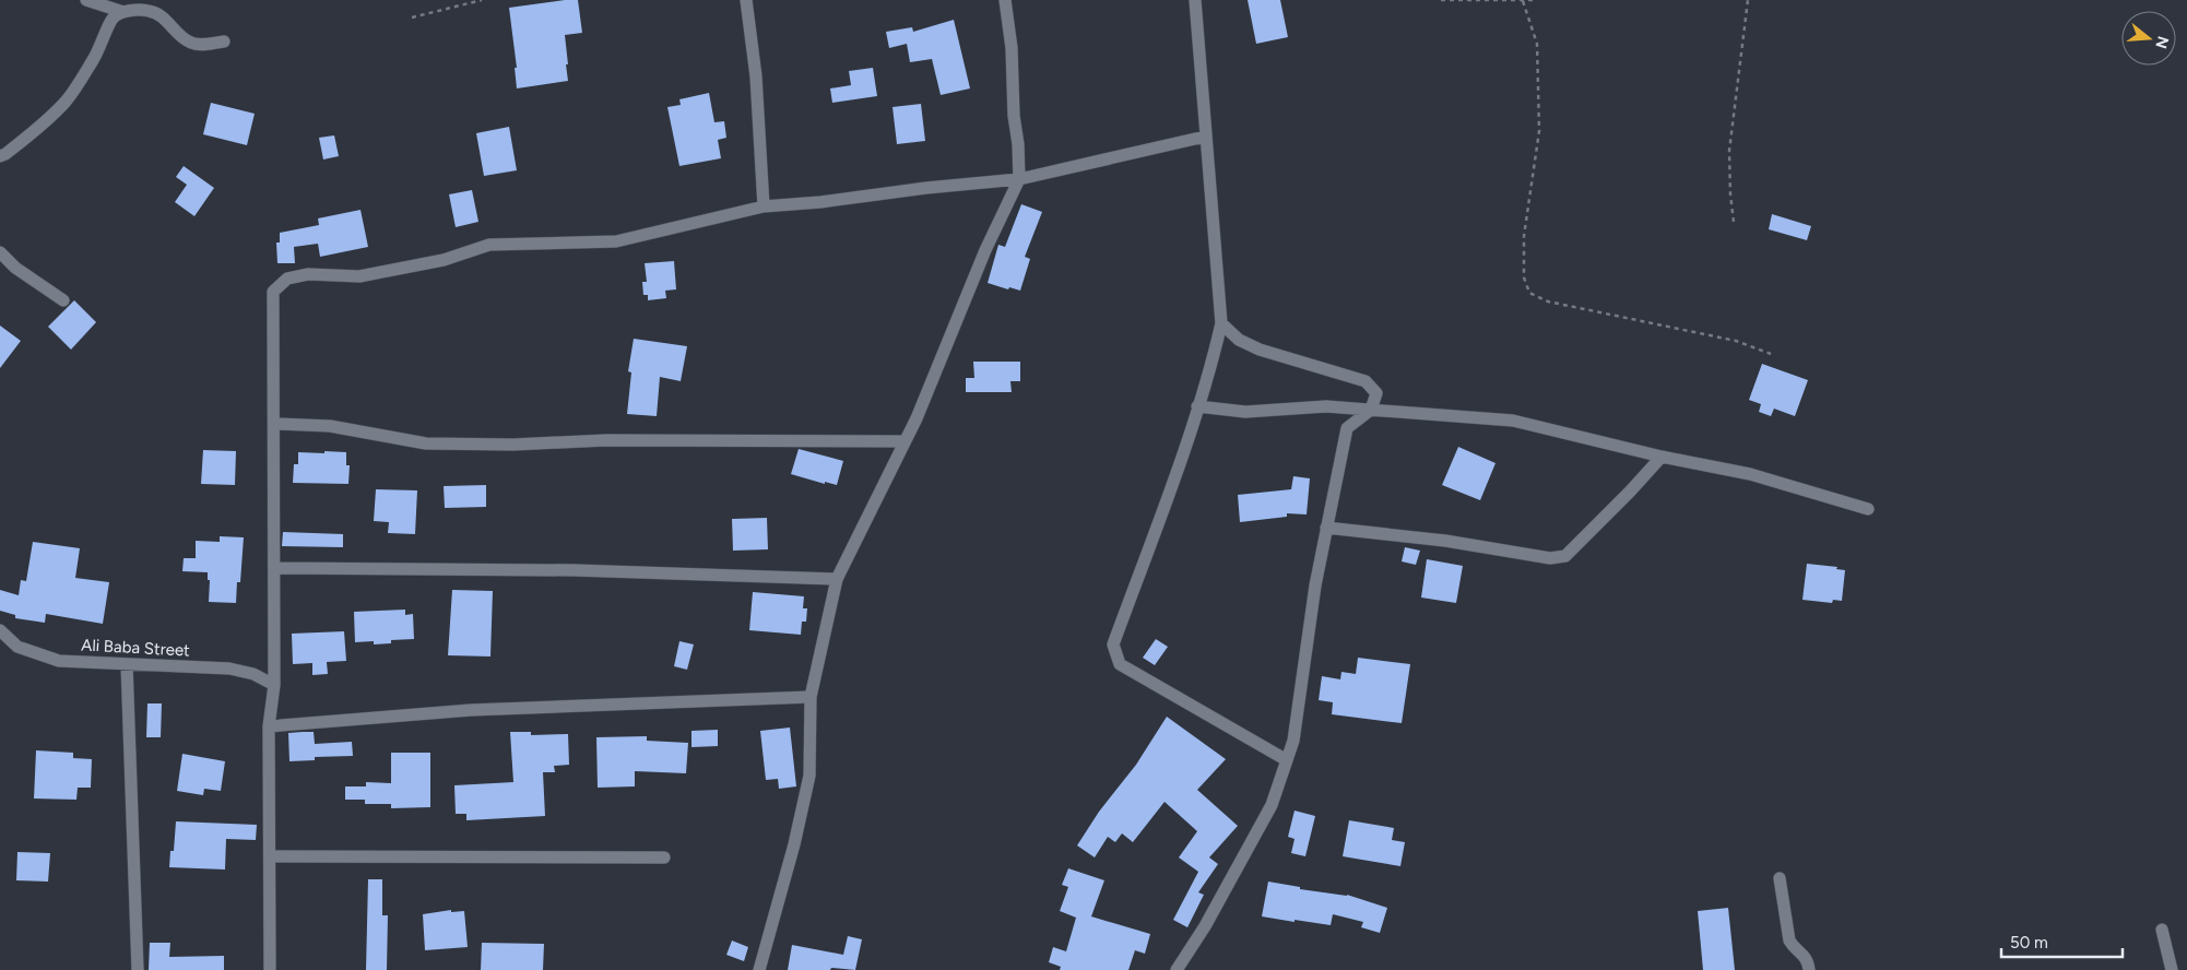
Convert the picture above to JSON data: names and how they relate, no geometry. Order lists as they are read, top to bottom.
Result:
{
  "streets": {
    "street": ["Ali Baba Street"]
  },
  "scale_bar": "50 m",
  "north": "right"
}
